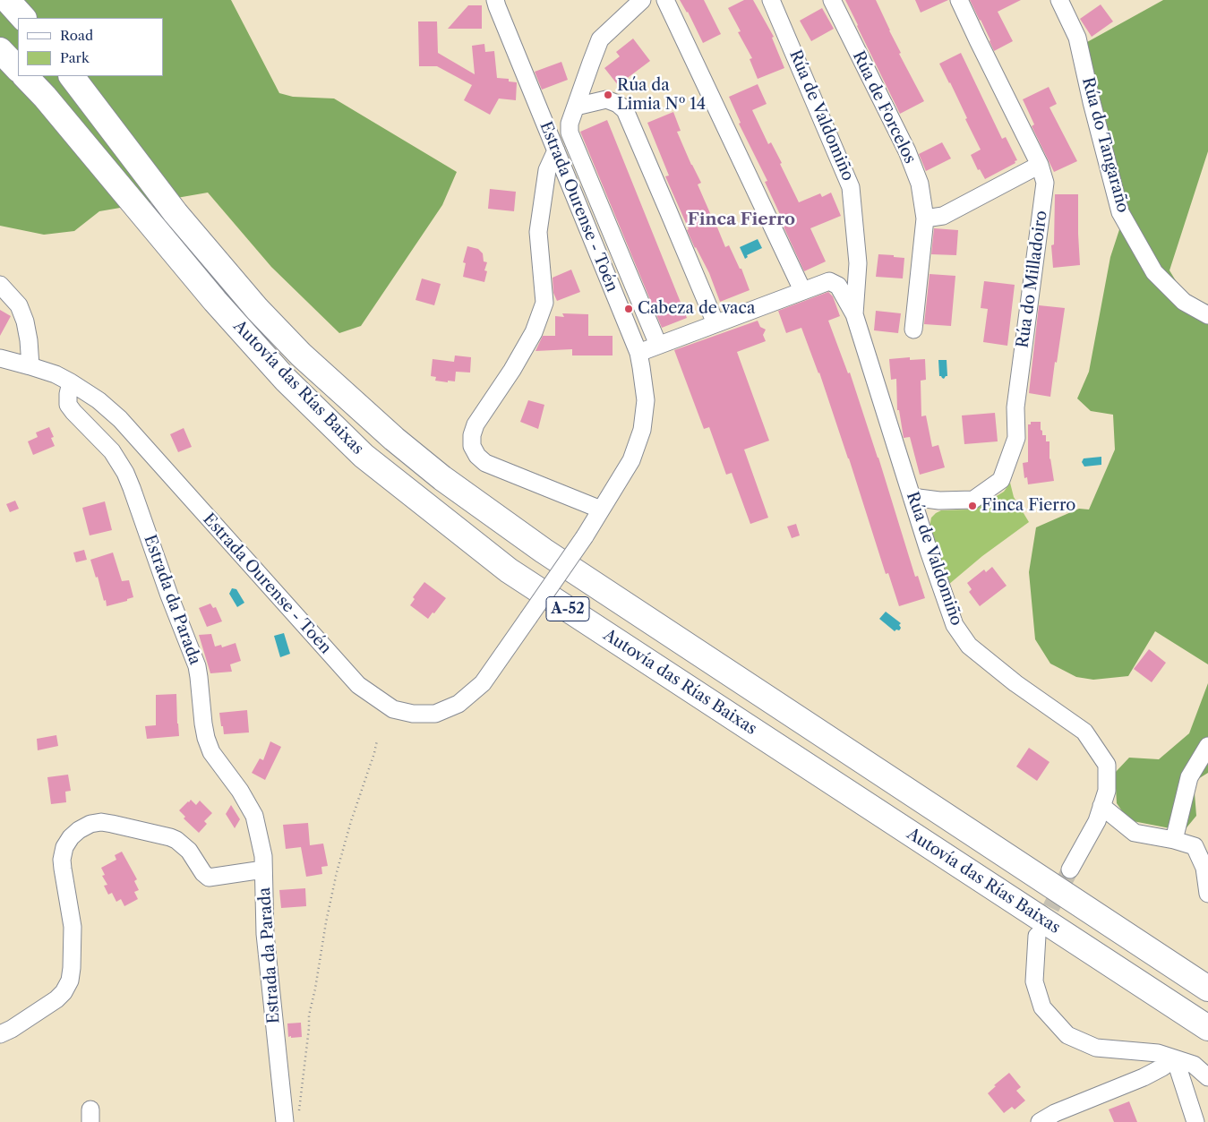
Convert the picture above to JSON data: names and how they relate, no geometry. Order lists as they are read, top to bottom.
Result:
{
  "streets": {
    "highway": ["Autovía das Rías Baixas", "A-52"],
    "street": [
      "Rúa de Forcelos",
      "Rúa de Valdomiño",
      "Rúa do Tangaraño",
      "Estrada Ourense - Toén",
      "Rúa do Milladoiro",
      "Estrada da Parada"
    ]
  },
  "crossings": [
    ["Rúa de Valdomiño", "Rúa do Milladoiro"],
    ["Estrada Ourense - Toén", "Estrada da Parada"]
  ],
  "districts": ["Finca Fierro"],
  "places": ["Rúa da Limia Nº 14", "Cabeza de vaca", "Finca Fierro"],
  "legend": ["Road", "Park"]
}
